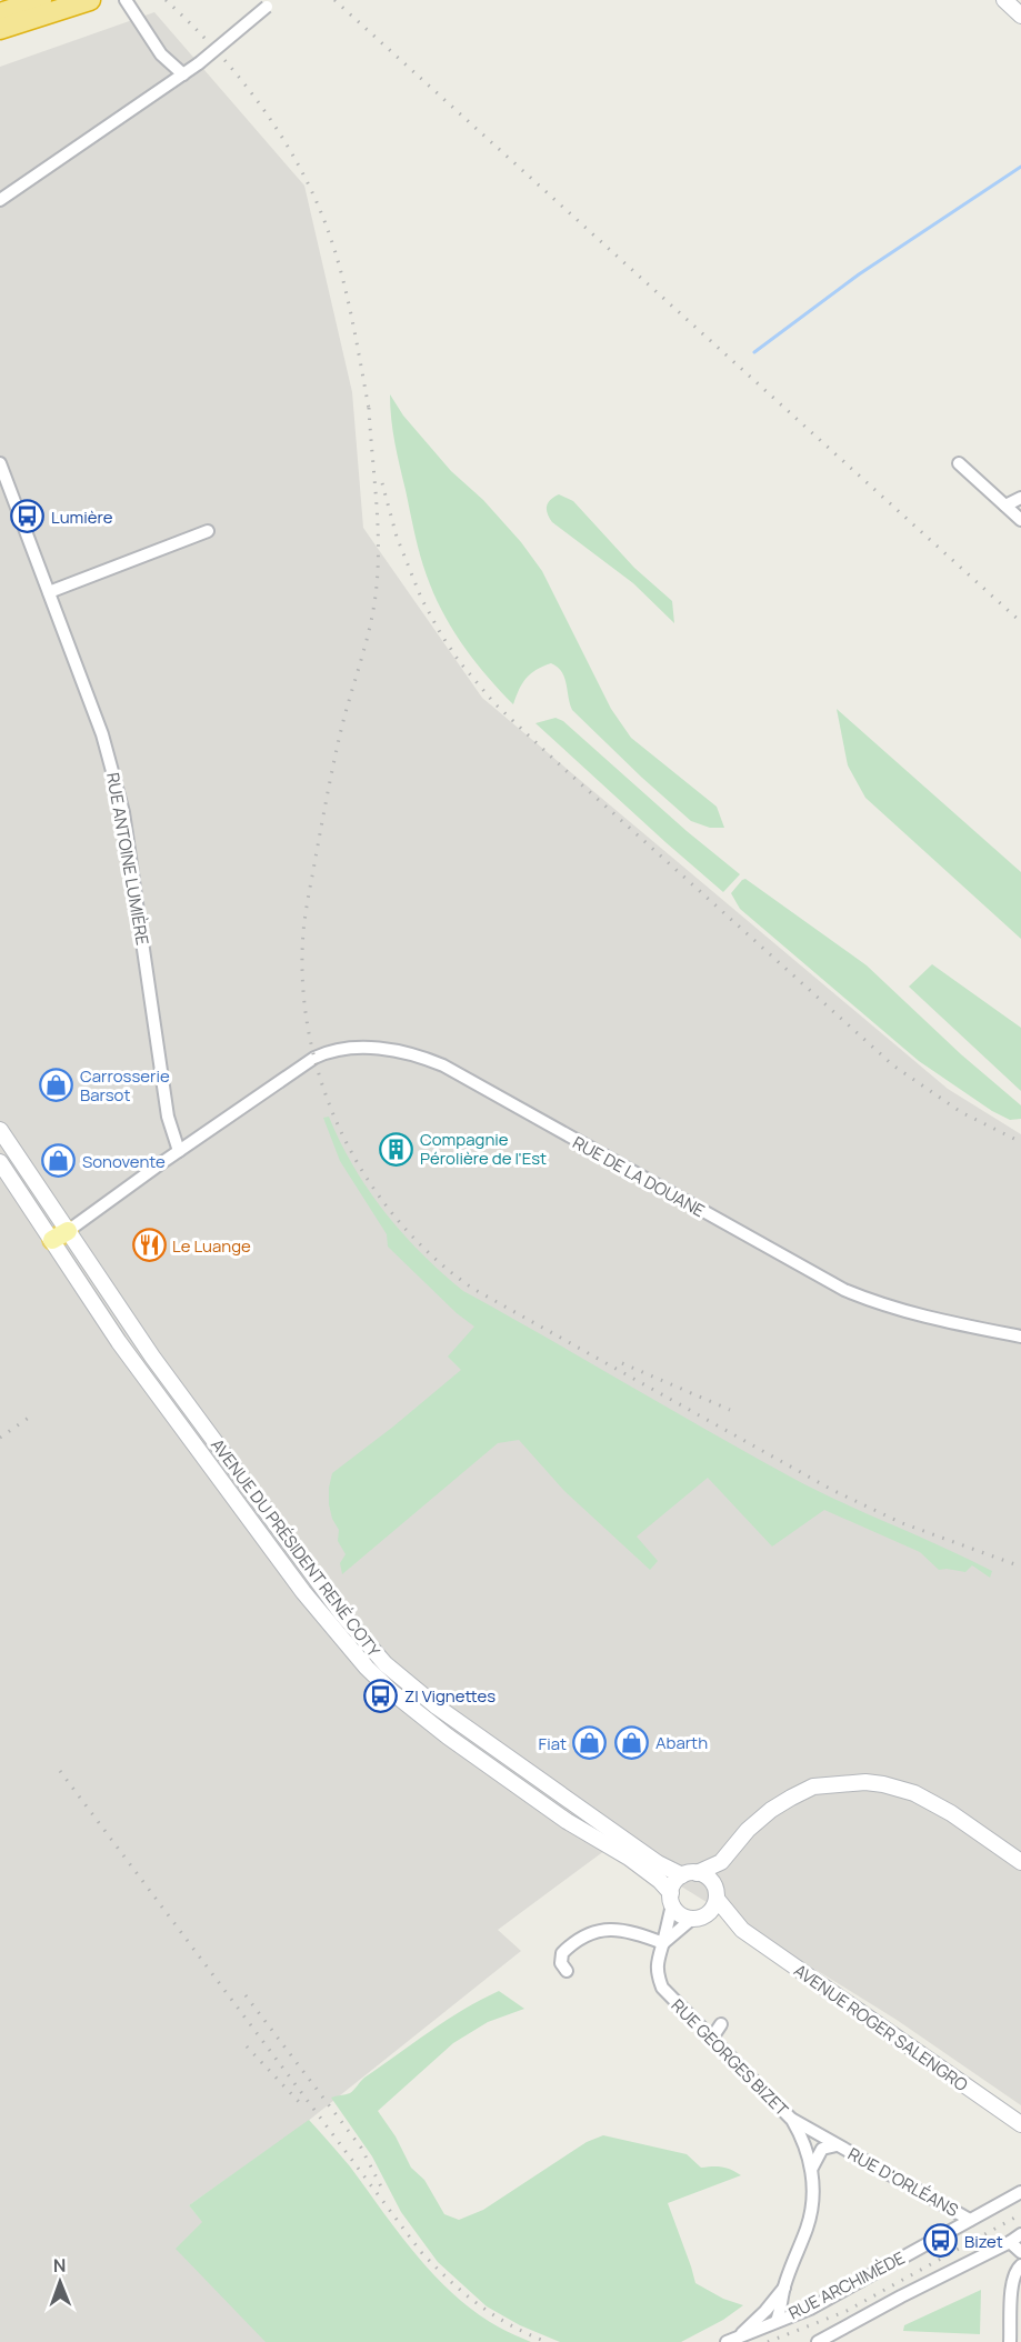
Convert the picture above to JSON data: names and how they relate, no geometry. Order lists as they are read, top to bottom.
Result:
{
  "streets": {
    "main road": ["AVENUE DU PRÉSIDENT RENÉ COTY", "AVENUE ROGER SALENGRO"],
    "street": [
      "RUE ANTOINE LUMIÈRE",
      "RUE DE LA DOUANE",
      "RUE GEORGES BIZET",
      "RUE D'ORLÉANS",
      "RUE ARCHIMÈDE"
    ]
  },
  "crossings": [
    ["RUE ANTOINE LUMIÈRE", "RUE DE LA DOUANE"],
    ["RUE DE LA DOUANE", "AVENUE DU PRÉSIDENT RENÉ COTY"],
    ["AVENUE DU PRÉSIDENT RENÉ COTY", "AVENUE ROGER SALENGRO"],
    ["AVENUE DU PRÉSIDENT RENÉ COTY", "RUE GEORGES BIZET"],
    ["AVENUE ROGER SALENGRO", "RUE GEORGES BIZET"],
    ["RUE GEORGES BIZET", "RUE D'ORLÉANS"],
    ["RUE GEORGES BIZET", "RUE ARCHIMÈDE"],
    ["RUE D'ORLÉANS", "RUE ARCHIMÈDE"]
  ],
  "places": {
    "bus stop": ["Lumière", "ZI Vignettes", "Bizet"],
    "shop": [
      "Carrosserie Barsot",
      "Sonovente",
      "Abarth",
      "Fiat"
    ],
    "building": ["Compagnie Pérolière de l'Est"],
    "restaurant": ["Le Luange"]
  },
  "north": "top"
}
